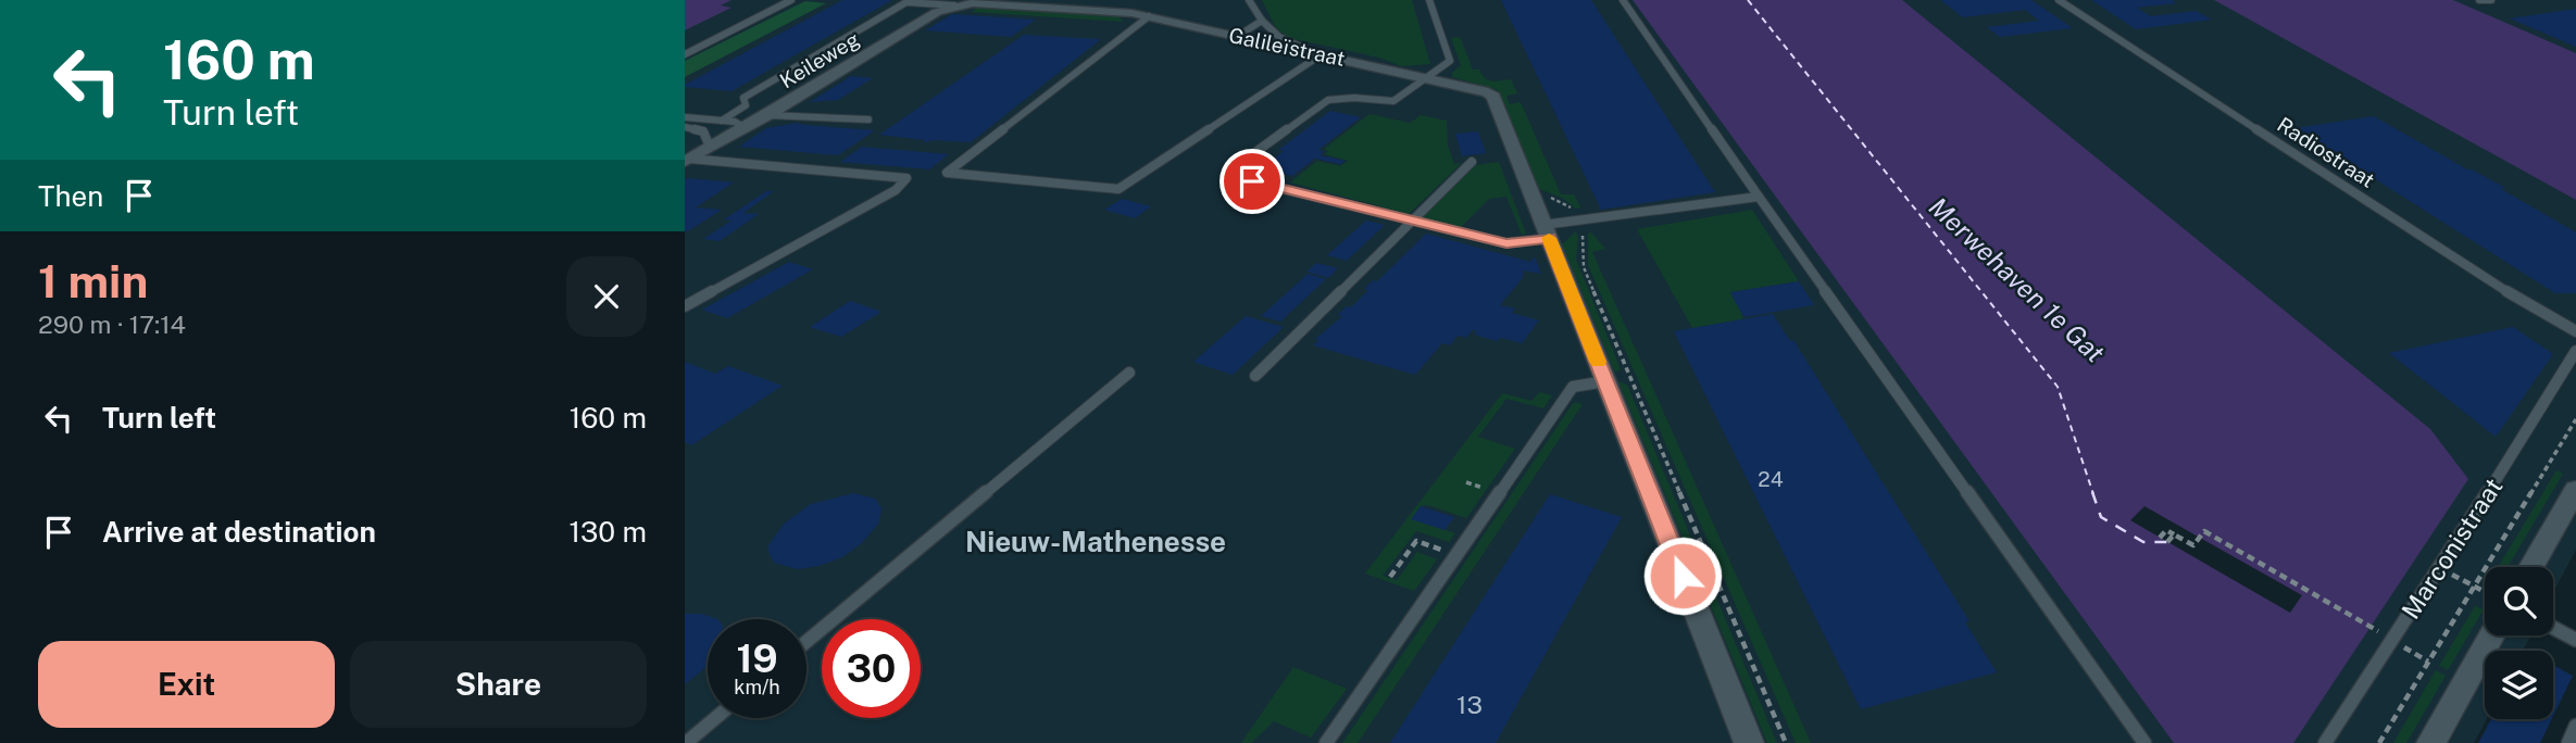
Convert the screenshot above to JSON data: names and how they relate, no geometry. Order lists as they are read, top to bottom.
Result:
{
  "streets": {
    "street": ["Galileïstraat", "Keileweg"],
    "lane": ["Radiostraat", "Marconistraat"]
  },
  "crossings": [
    ["Galileïstraat", "Keileweg"]
  ],
  "districts": ["Nieuw-Mathenesse"],
  "water": ["Merwehaven 1e Gat"],
  "house_numbers": ["24", "13"],
  "page": {
    "turn": ["160 m", "Turn left"],
    "then": "Then",
    "heading": ["1 min", "290 m · 17:14"],
    "list": [
      {
        "name": "Turn left",
        "value": "160 m"
      },
      {
        "name": "Arrive at destination",
        "value": "130 m"
      }
    ],
    "speed": "19 km/h",
    "limit": "30",
    "buttons": ["Exit", "Share"]
  }
}
